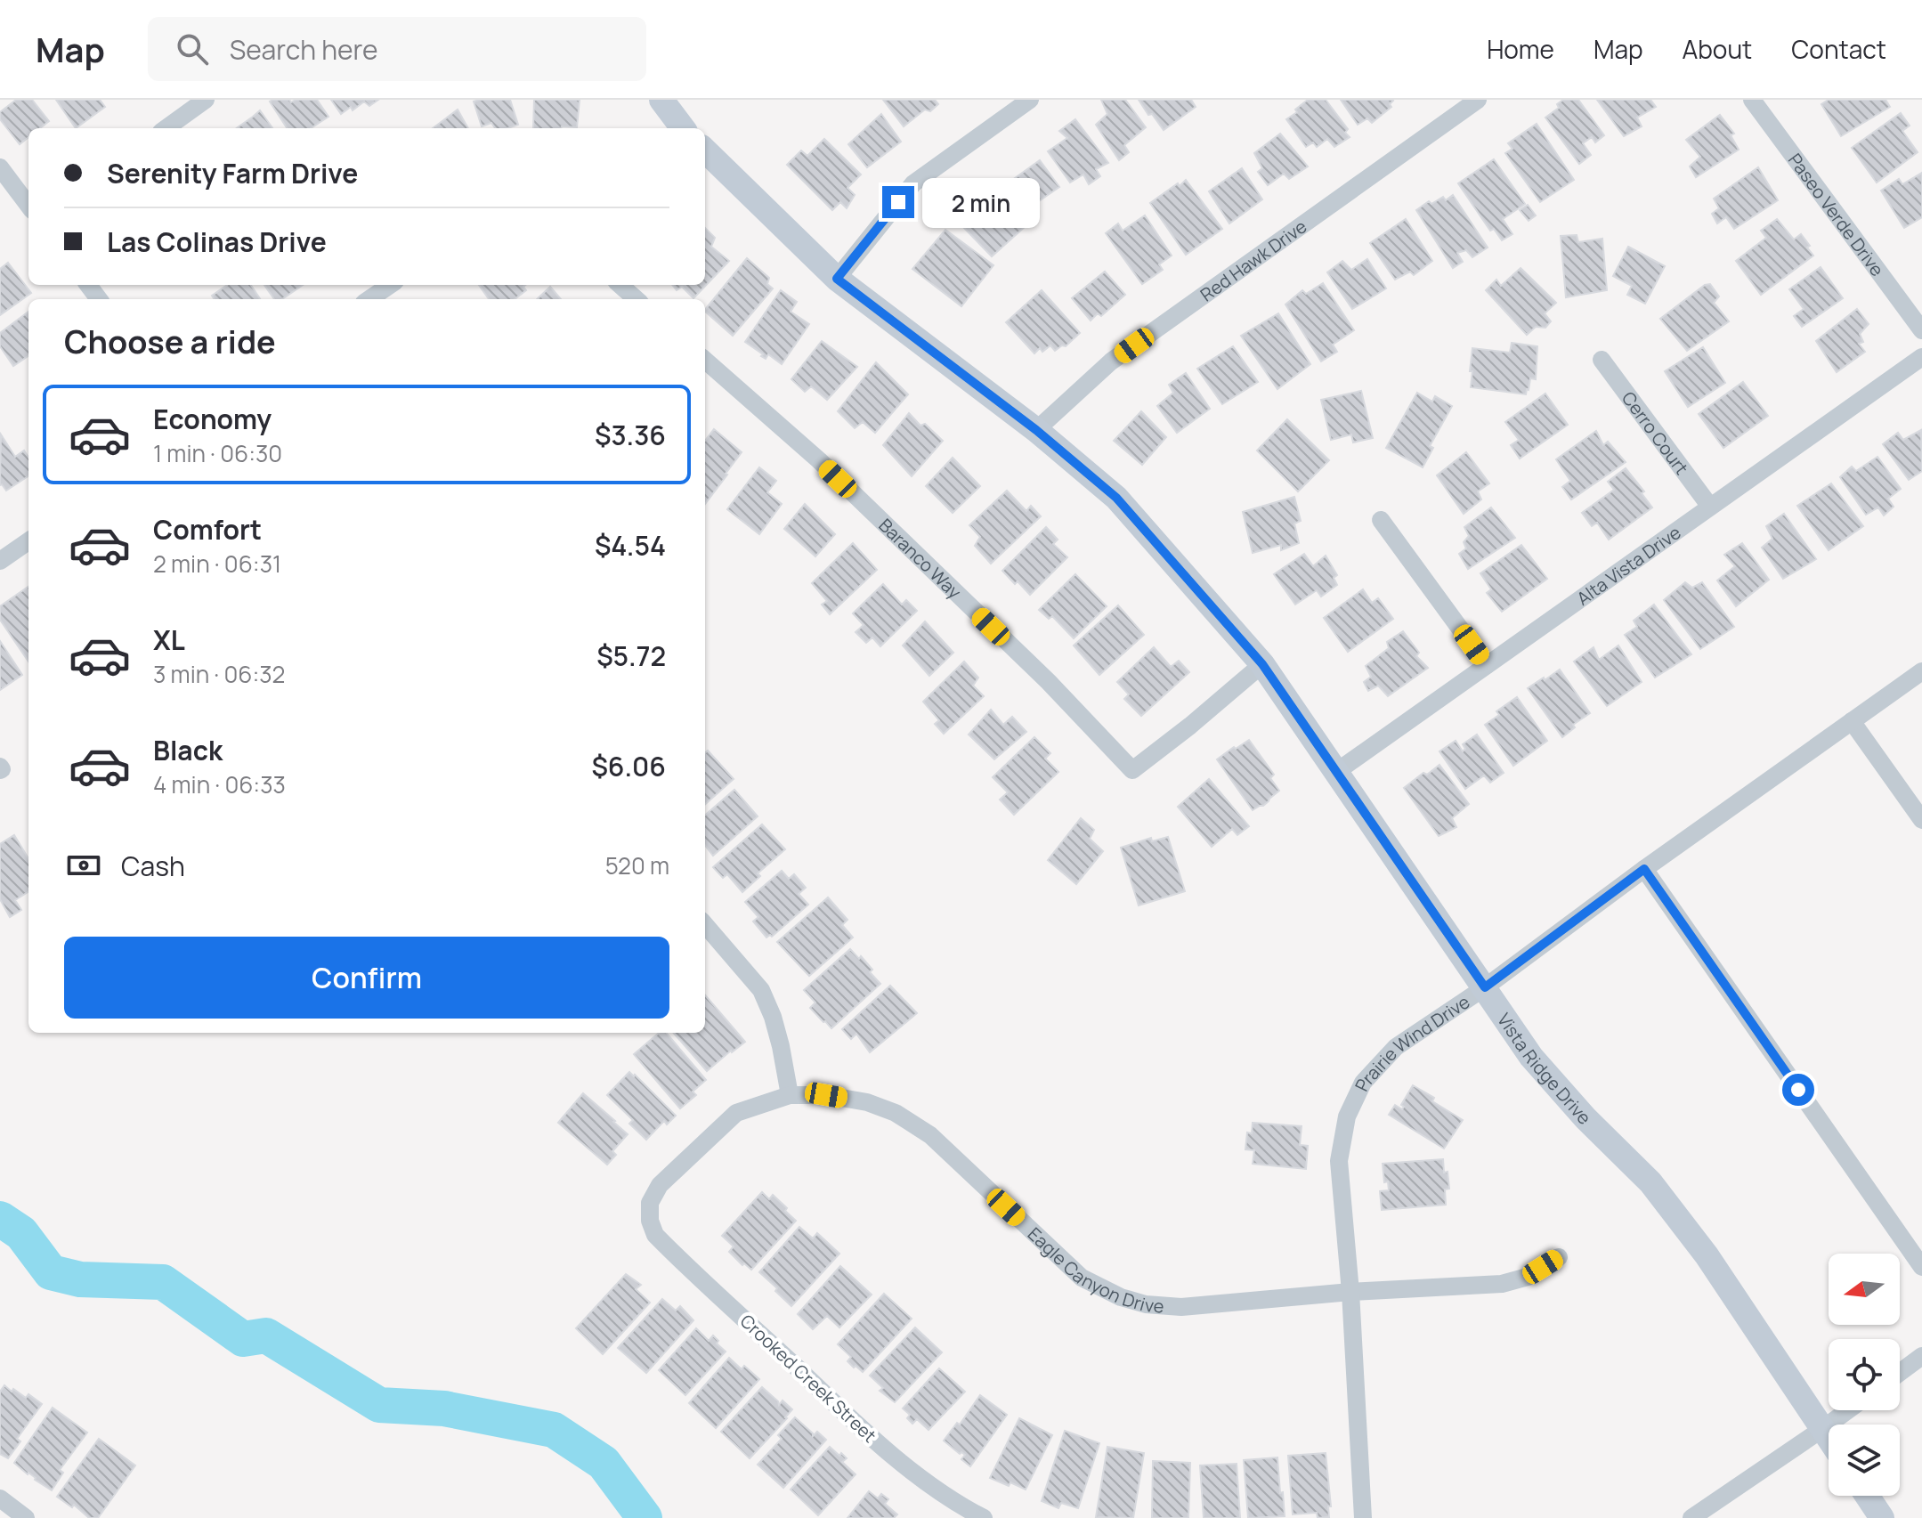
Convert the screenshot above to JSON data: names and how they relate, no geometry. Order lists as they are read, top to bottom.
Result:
{
  "streets": {
    "street": [
      "Paseo Verde Drive",
      "Red Hawk Drive",
      "Cerro Court",
      "Baranco Way",
      "Alta Vista Drive",
      "Prairie Wind Drive",
      "Vista Ridge Drive",
      "Eagle Canyon Drive",
      "Crooked Creek Street"
    ]
  },
  "crossings": [
    ["Red Hawk Drive", "Vista Ridge Drive"],
    ["Cerro Court", "Alta Vista Drive"],
    ["Baranco Way", "Vista Ridge Drive"],
    ["Alta Vista Drive", "Vista Ridge Drive"],
    ["Prairie Wind Drive", "Vista Ridge Drive"],
    ["Prairie Wind Drive", "Eagle Canyon Drive"],
    ["Eagle Canyon Drive", "Crooked Creek Street"]
  ],
  "north": "left",
  "page": {
    "header": "Map",
    "search": "Search here",
    "nav": [
      "Home",
      "Map",
      "About",
      "Contact"
    ],
    "banner": ["Serenity Farm Drive", "Las Colinas Drive"],
    "bubble": "2 min",
    "heading": "Choose a ride",
    "list": [
      {
        "name": "Economy",
        "note": "1 min · 06:30",
        "value": "$3.36"
      },
      {
        "name": "Comfort",
        "note": "2 min · 06:31",
        "value": "$4.54"
      },
      {
        "name": "XL",
        "note": "3 min · 06:32",
        "value": "$5.72"
      },
      {
        "name": "Black",
        "note": "4 min · 06:33",
        "value": "$6.06"
      }
    ],
    "pay": ["Cash", "520 m"],
    "buttons": "Confirm"
  }
}
